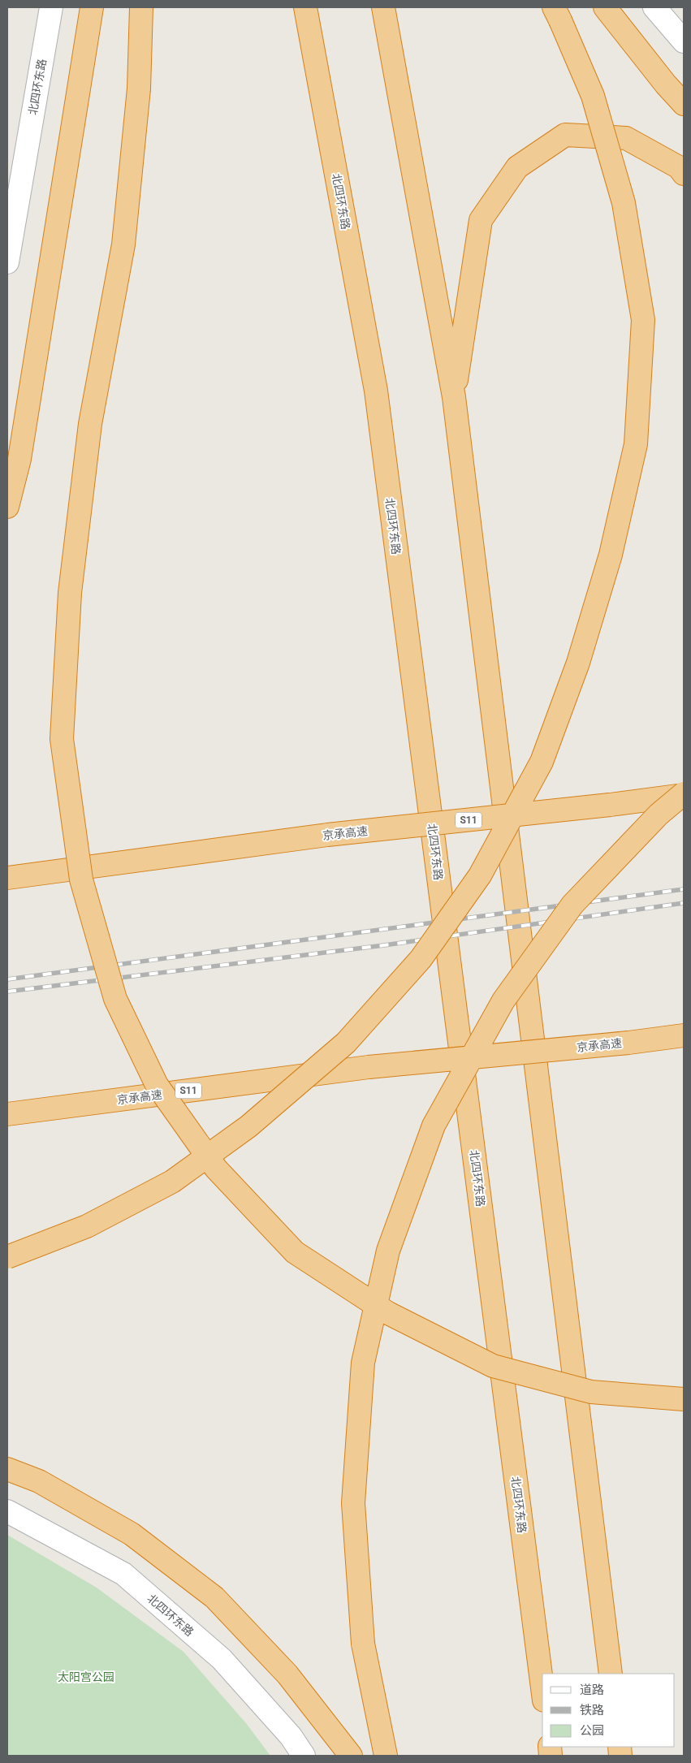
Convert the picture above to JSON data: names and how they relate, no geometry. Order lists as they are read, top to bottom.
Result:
{
  "streets": {
    "highway": ["北四环东路", "S11", "京承高速"]
  },
  "parks": ["太阳宫公园"],
  "legend": ["道路", "铁路", "公园"]
}
